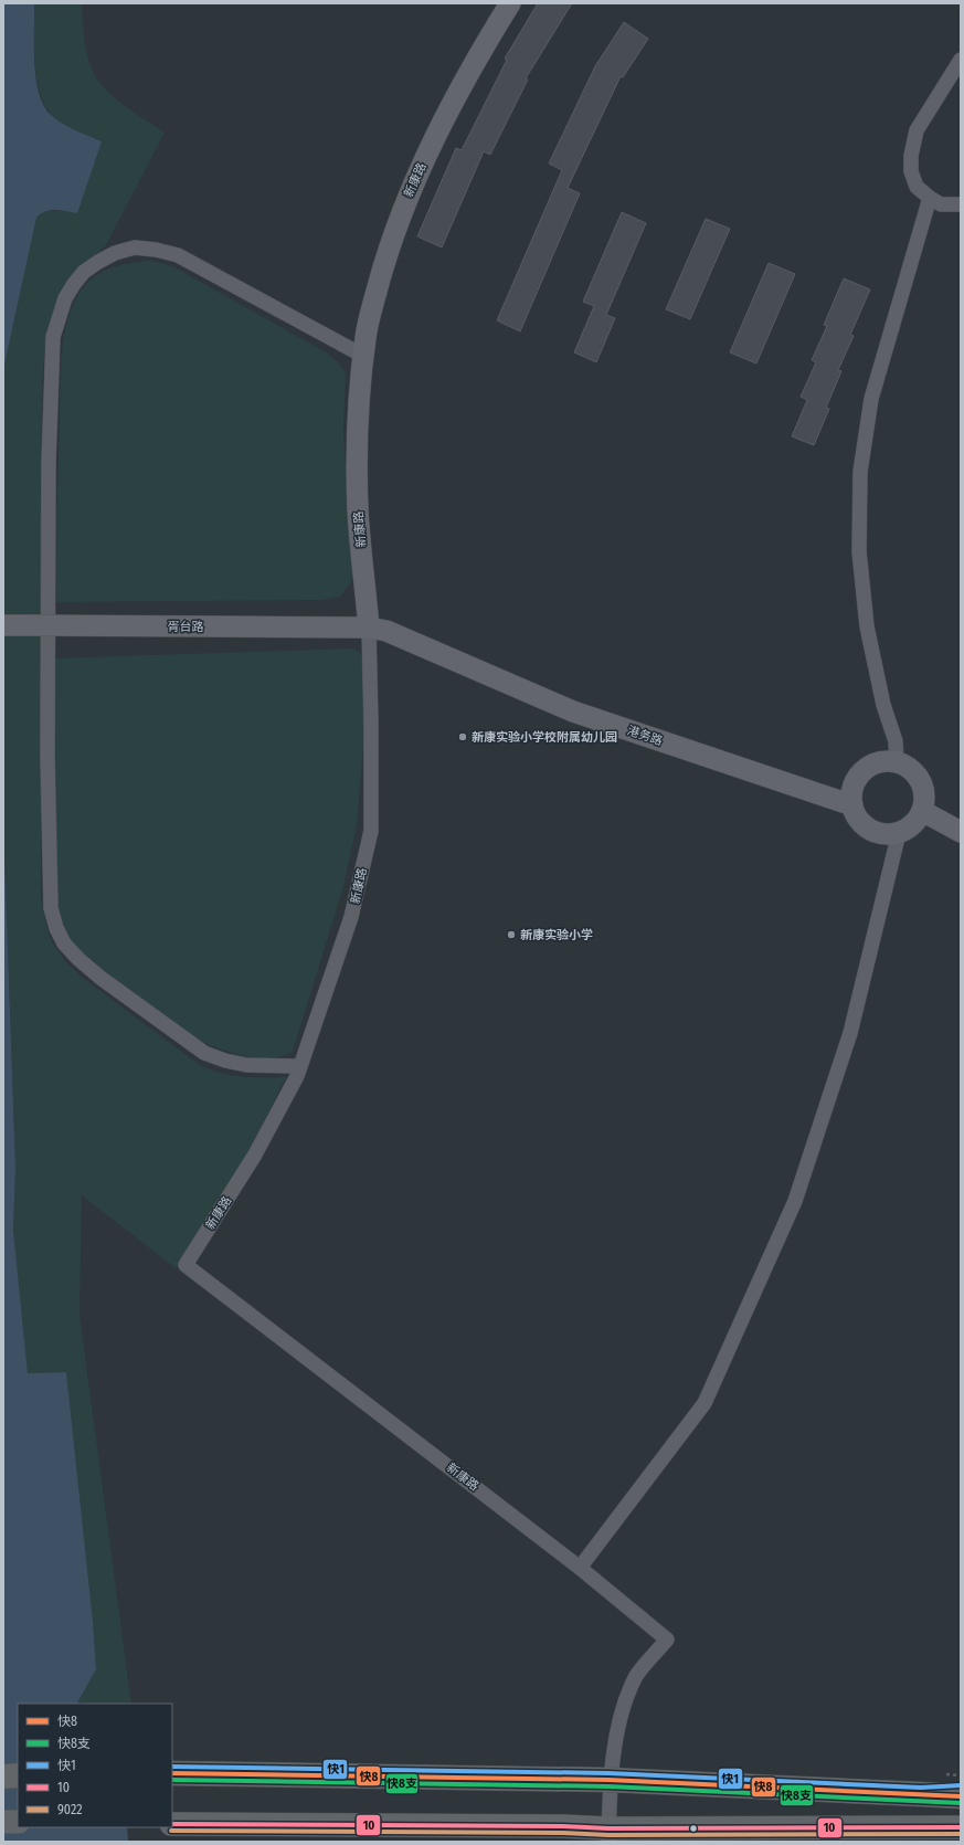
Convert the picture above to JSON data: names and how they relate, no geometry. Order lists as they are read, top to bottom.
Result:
{
  "streets": {
    "street": ["新康路", "胥台路", "港务路"]
  },
  "crossings": [
    ["新康路", "胥台路"],
    ["新康路", "港务路"],
    ["胥台路", "港务路"]
  ],
  "places": ["新康实验小学校附属幼儿园", "新康实验小学"],
  "lines": [
    "transit line 快1",
    "transit line 快8",
    "transit line 快8支",
    "transit line 10",
    "transit line 9022"
  ],
  "legend": [
    "快8",
    "快8支",
    "快1",
    "10",
    "9022"
  ]
}
